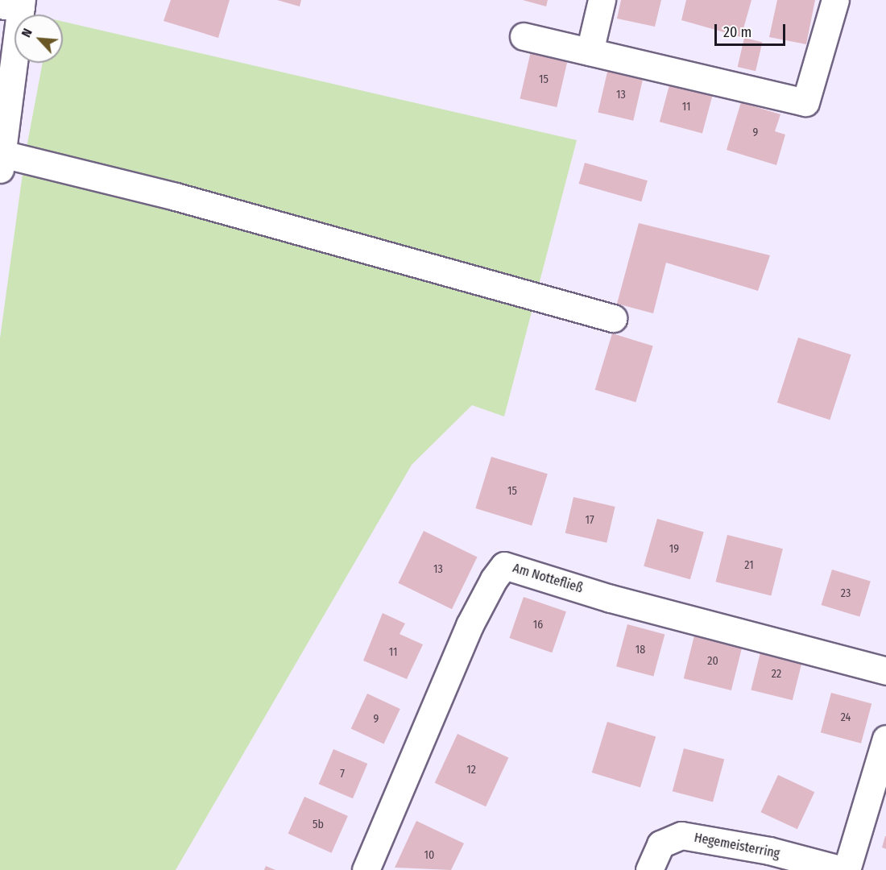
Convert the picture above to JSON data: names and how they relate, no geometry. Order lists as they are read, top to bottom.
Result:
{
  "streets": {
    "street": ["Am Nottefließ", "Hegemeisterring"]
  },
  "house_numbers": [
    "15",
    "13",
    "11",
    "9",
    "15",
    "17",
    "19",
    "21",
    "13",
    "23",
    "16",
    "18",
    "11",
    "20",
    "22",
    "24",
    "9",
    "12",
    "7",
    "5b",
    "10"
  ],
  "scale_bar": "20 m",
  "north": "top left"
}
